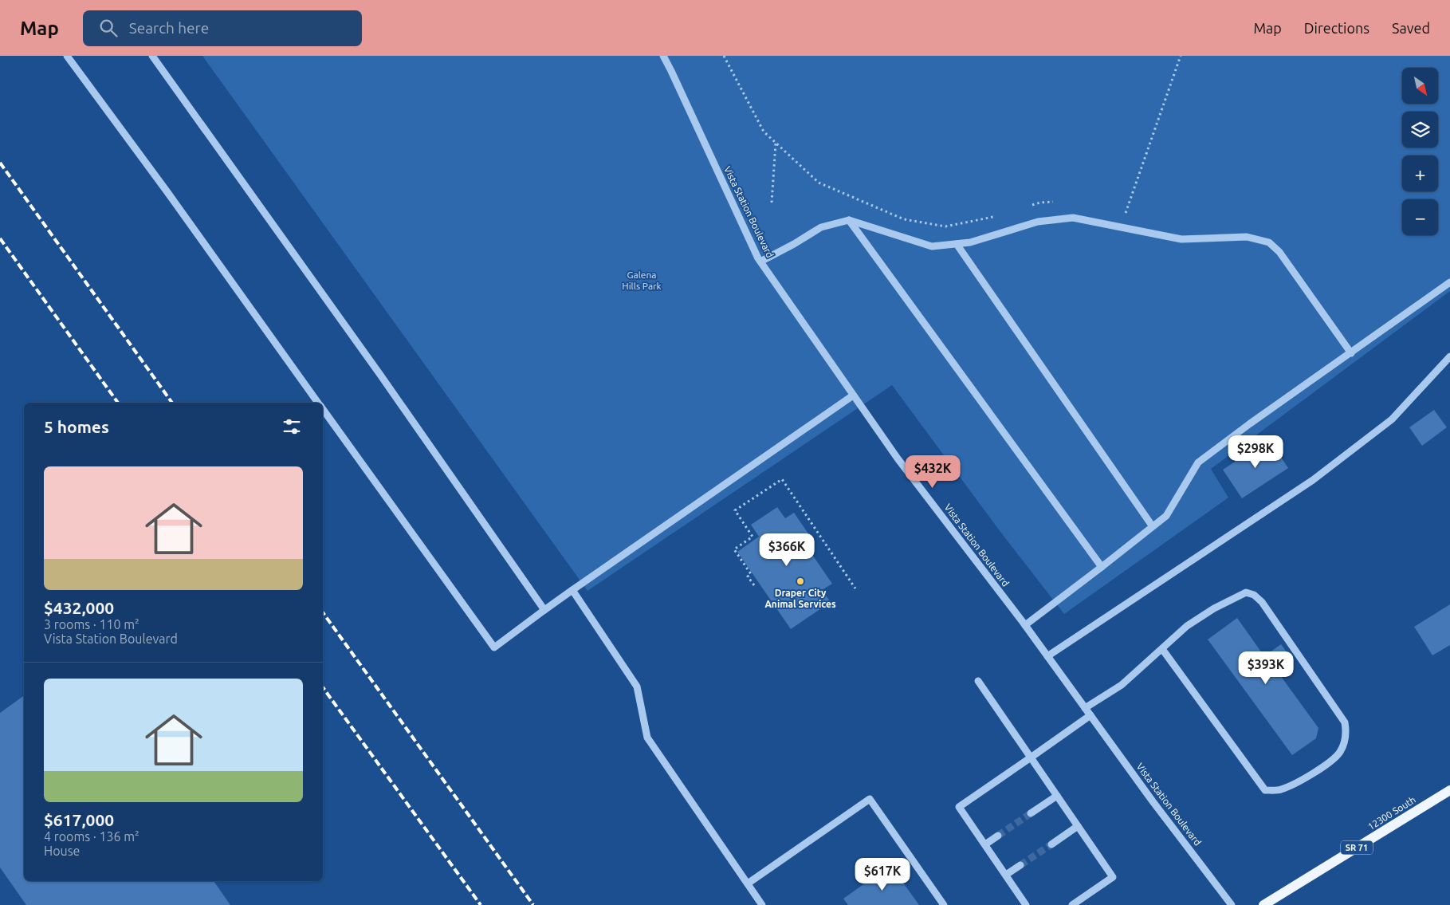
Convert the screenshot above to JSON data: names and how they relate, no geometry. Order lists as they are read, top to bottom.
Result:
{
  "streets": {
    "main road": ["12300 South", "SR 71"],
    "street": ["Vista Station Boulevard"]
  },
  "parks": ["Galena Hills Park"],
  "places": ["Draper City Animal Services"],
  "north": "bottom right",
  "page": {
    "header": "Map",
    "search": "Search here",
    "nav": ["Map", "Directions", "Saved"],
    "map_buttons": ["+", "−"],
    "heading": "5 homes",
    "price": [
      "$298K",
      "$432K",
      "$366K",
      "$393K",
      "$617K"
    ],
    "list": [
      {
        "name": "$432,000",
        "note": "3 rooms · 110 m² · Vista Station Boulevard"
      },
      {
        "name": "$617,000",
        "note": "4 rooms · 136 m² · House"
      }
    ]
  }
}
